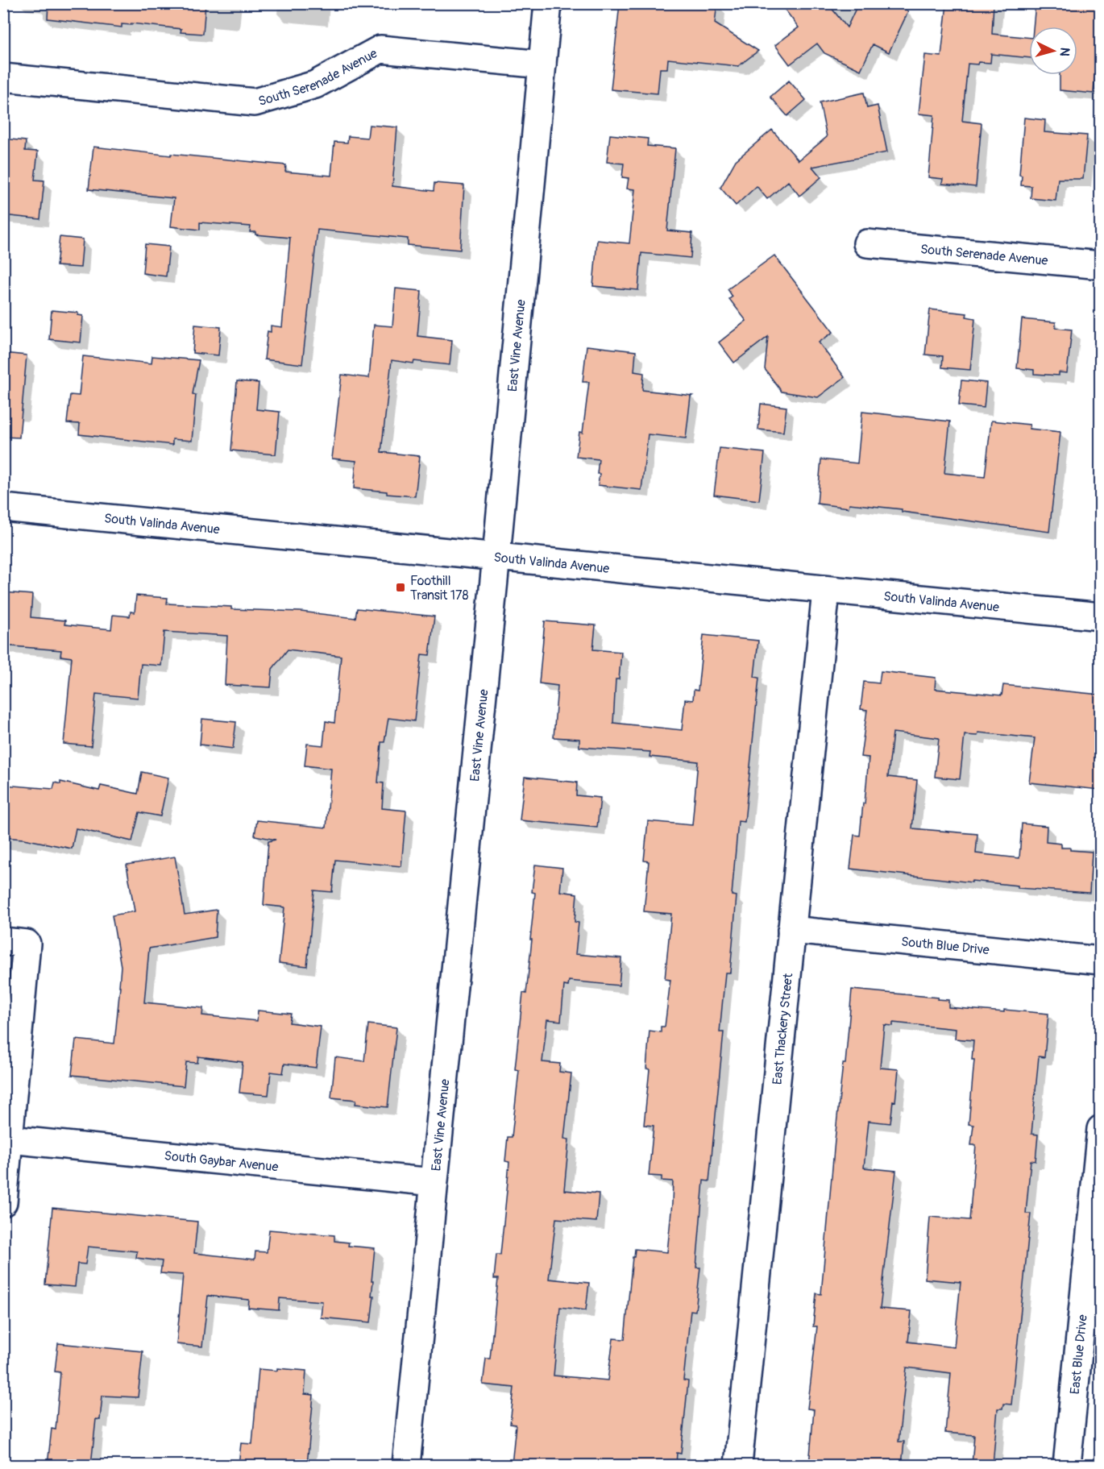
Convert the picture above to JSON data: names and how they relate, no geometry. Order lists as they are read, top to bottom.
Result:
{
  "streets": {
    "street": [
      "South Serenade Avenue",
      "East Vine Avenue",
      "South Valinda Avenue",
      "South Blue Drive",
      "East Thackery Street",
      "South Gaybar Avenue",
      "East Blue Drive"
    ]
  },
  "crossings": [
    ["South Serenade Avenue", "East Vine Avenue"],
    ["East Vine Avenue", "South Valinda Avenue"],
    ["East Vine Avenue", "South Gaybar Avenue"],
    ["South Valinda Avenue", "East Thackery Street"],
    ["South Blue Drive", "East Thackery Street"]
  ],
  "places": {
    "transit": ["Foothill Transit 178"]
  },
  "north": "right"
}
